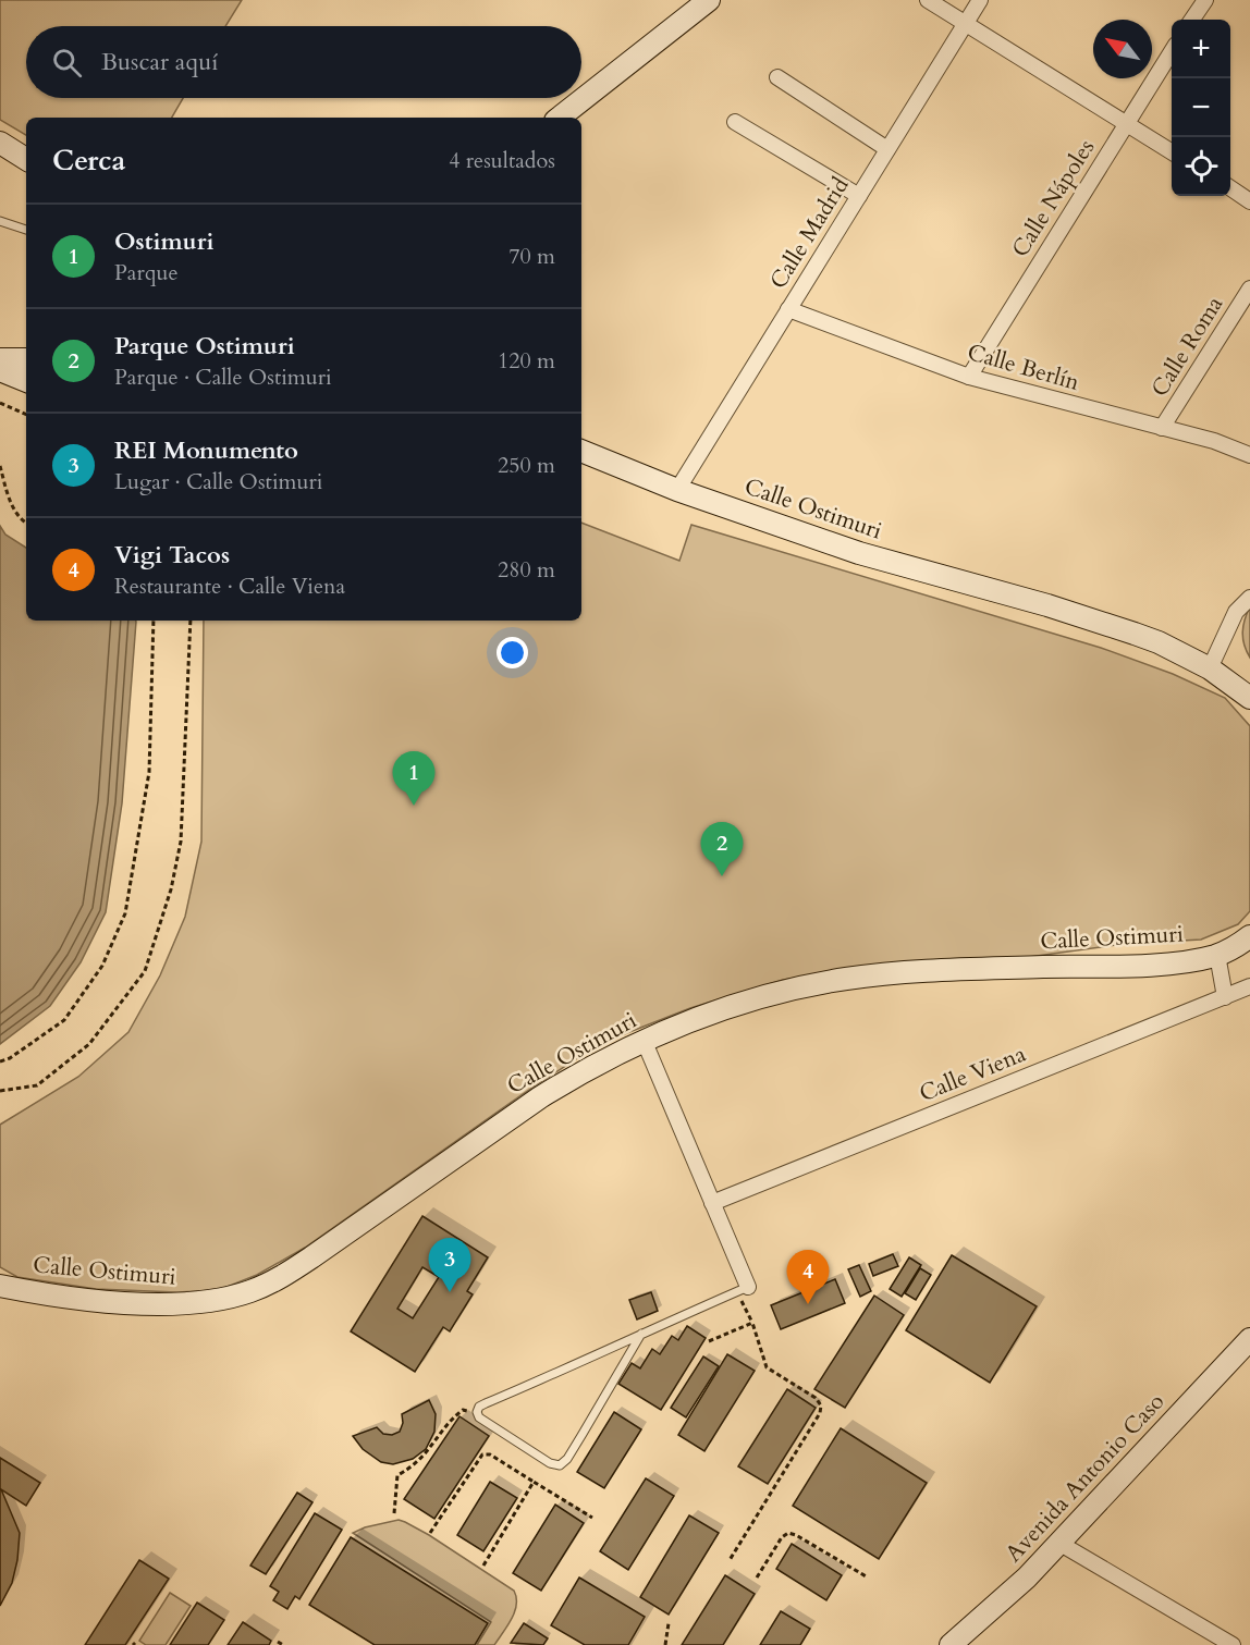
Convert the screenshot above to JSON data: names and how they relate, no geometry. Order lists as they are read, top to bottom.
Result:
{
  "streets": {
    "street": [
      "Calle Nápoles",
      "Calle Madrid",
      "Calle Roma",
      "Calle Berlín",
      "Calle Ostimuri",
      "Calle Viena",
      "Avenida Antonio Caso"
    ]
  },
  "crossings": [
    ["Calle Nápoles", "Calle Berlín"],
    ["Calle Madrid", "Calle Berlín"],
    ["Calle Madrid", "Calle Ostimuri"],
    ["Calle Roma", "Calle Berlín"]
  ],
  "north": "top left",
  "page": {
    "map_buttons": ["+", "−"],
    "search": "Buscar aquí",
    "heading": ["Cerca", "4 resultados"],
    "list": [
      {
        "mark": "1",
        "name": "Ostimuri",
        "note": "Parque",
        "value": "70 m"
      },
      {
        "mark": "2",
        "name": "Parque Ostimuri",
        "note": "Parque · Calle Ostimuri",
        "value": "120 m"
      },
      {
        "mark": "3",
        "name": "REI Monumento",
        "note": "Lugar · Calle Ostimuri",
        "value": "250 m"
      },
      {
        "mark": "4",
        "name": "Vigi Tacos",
        "note": "Restaurante · Calle Viena",
        "value": "280 m"
      }
    ],
    "pins": [
      "1",
      "2",
      "3",
      "4"
    ]
  }
}
